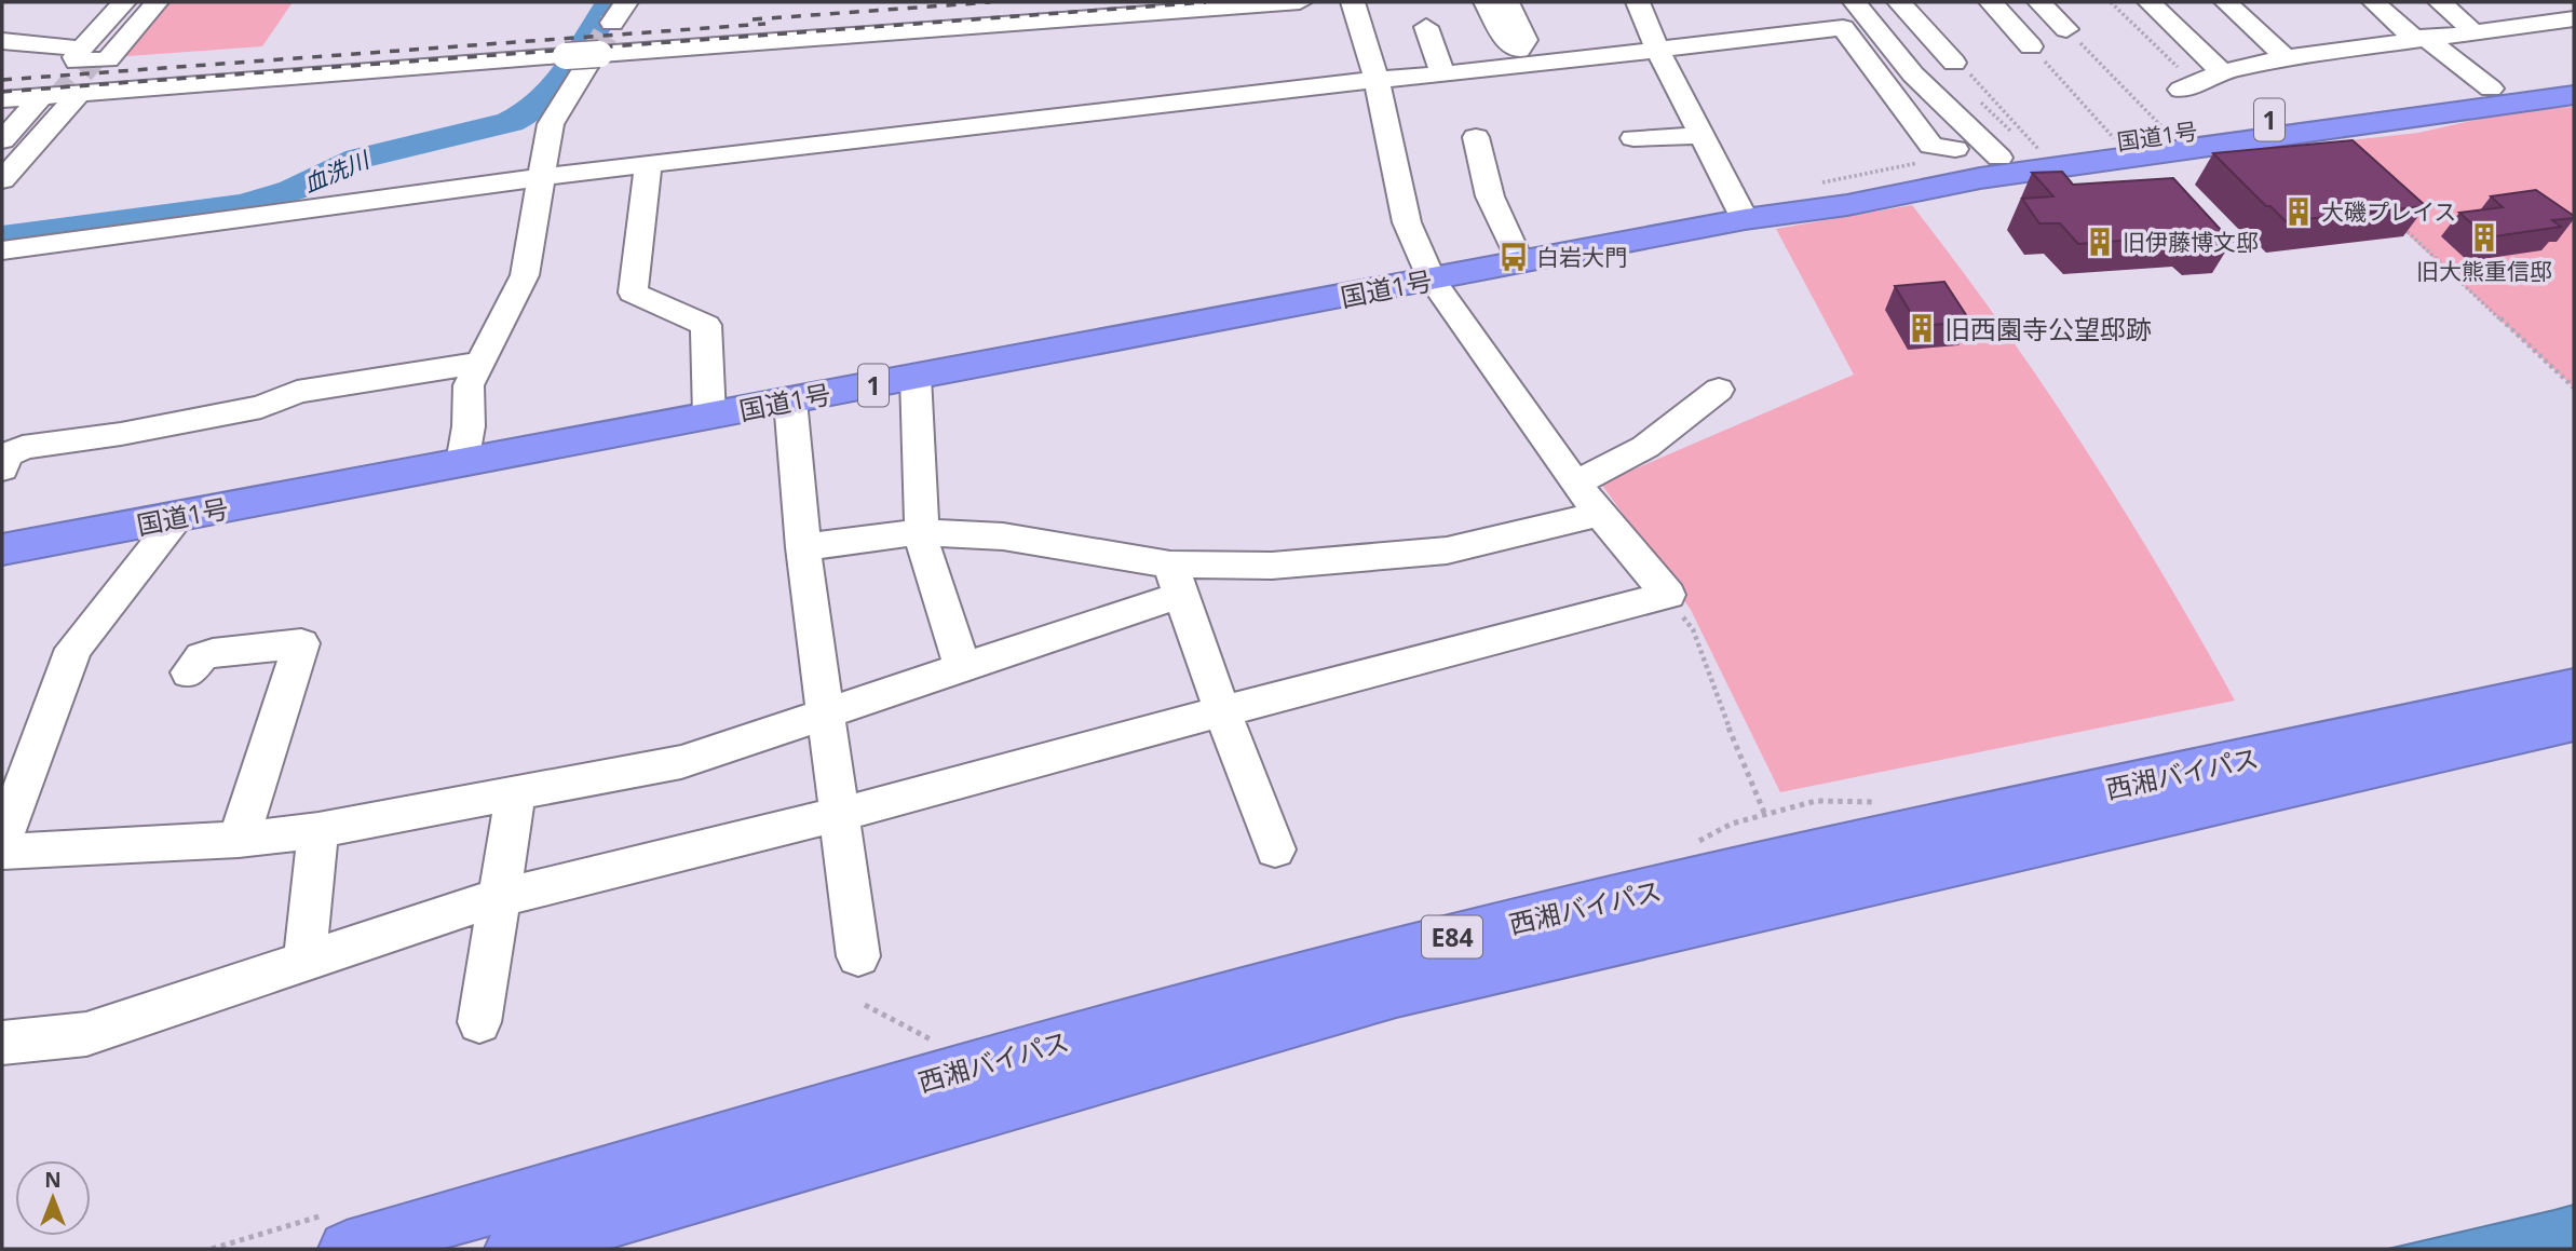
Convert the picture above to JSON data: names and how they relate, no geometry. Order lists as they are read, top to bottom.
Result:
{
  "streets": {
    "highway": [
      "1",
      "国道1号",
      "西湘バイパス",
      "E84"
    ]
  },
  "water": ["血洗川"],
  "places": {
    "building": [
      "大磯プレイス",
      "旧大熊重信邸",
      "旧伊藤博文邸",
      "旧西園寺公望邸跡"
    ],
    "bus stop": ["白岩大門"]
  },
  "north": "top"
}
